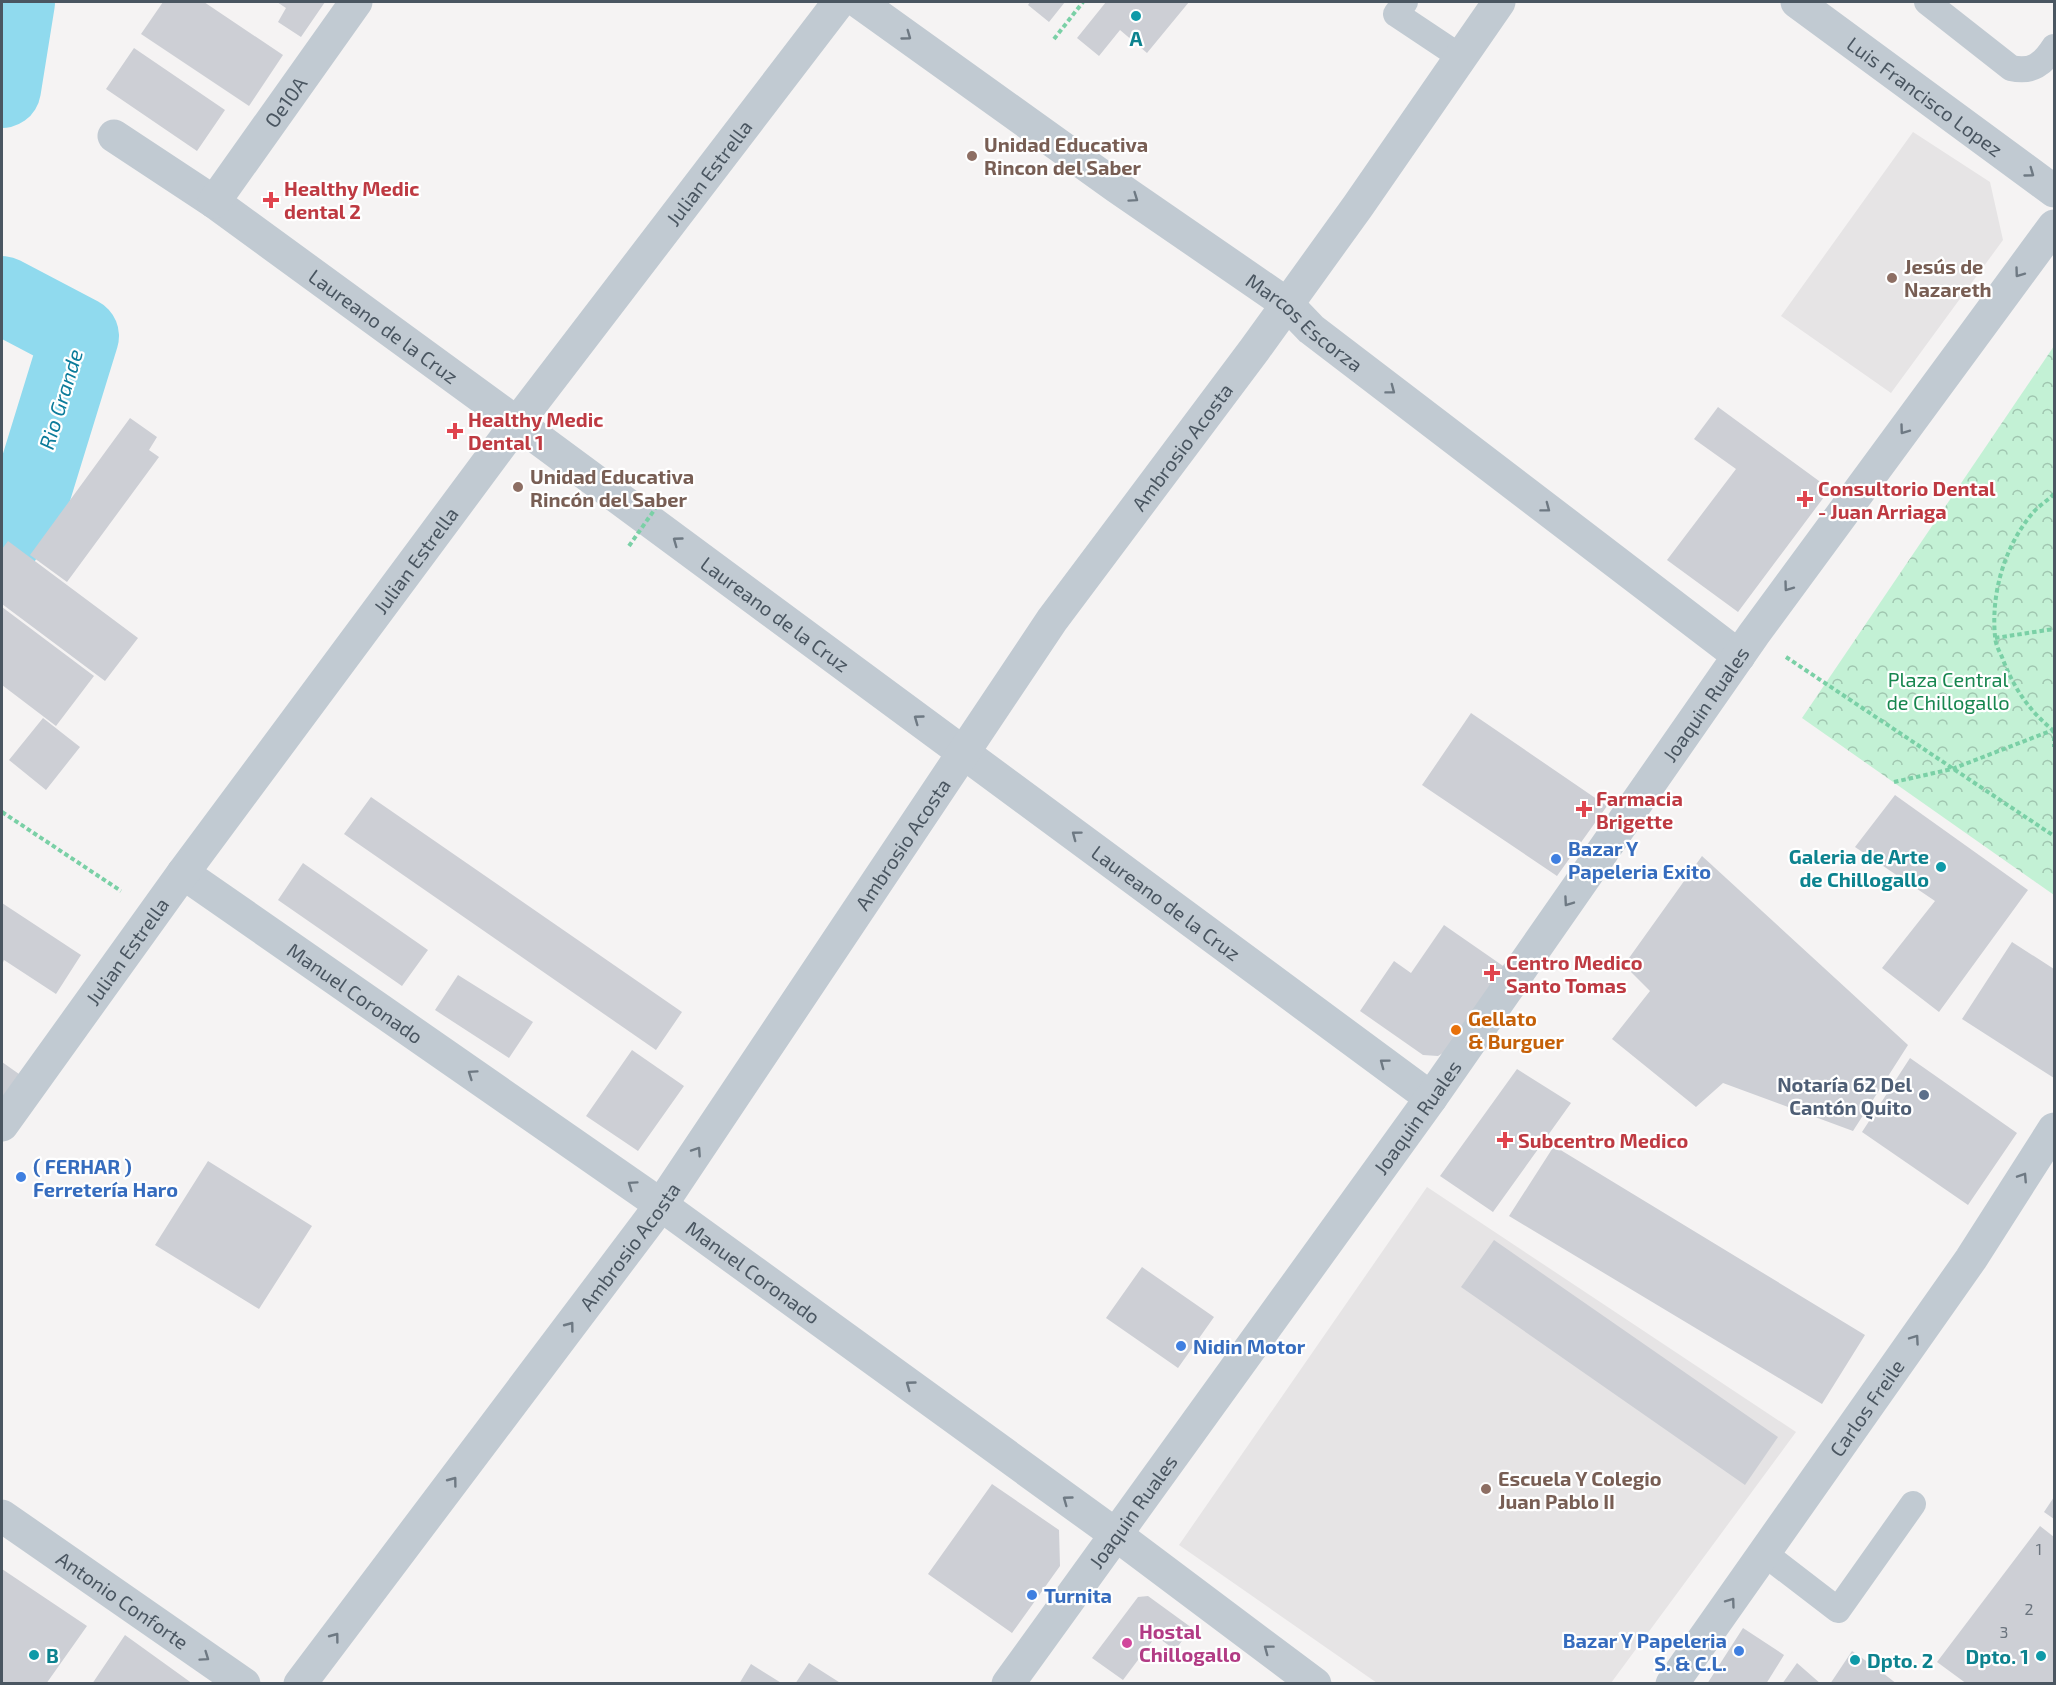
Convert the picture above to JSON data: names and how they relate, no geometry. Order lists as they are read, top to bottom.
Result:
{
  "streets": {
    "street": [
      "Luis Francisco Lopez",
      "Oe10A",
      "Julian Estrella",
      "Marcos Escorza",
      "Laureano de la Cruz",
      "Ambrosio Acosta",
      "Joaquin Ruales",
      "Manuel Coronado",
      "Carlos Freile",
      "Antonio Conforte"
    ]
  },
  "crossings": [
    ["Oe10A", "Laureano de la Cruz"],
    ["Julian Estrella", "Laureano de la Cruz"],
    ["Julian Estrella", "Manuel Coronado"],
    ["Marcos Escorza", "Ambrosio Acosta"],
    ["Marcos Escorza", "Joaquin Ruales"],
    ["Laureano de la Cruz", "Ambrosio Acosta"],
    ["Laureano de la Cruz", "Joaquin Ruales"],
    ["Ambrosio Acosta", "Manuel Coronado"],
    ["Joaquin Ruales", "Manuel Coronado"]
  ],
  "one_way": [
    "Luis Francisco Lopez",
    "Marcos Escorza",
    "Laureano de la Cruz",
    "Ambrosio Acosta",
    "Joaquin Ruales",
    "Manuel Coronado",
    "Carlos Freile",
    "Antonio Conforte"
  ],
  "water": ["Rio Grande"],
  "parks": ["Plaza Central de Chillogallo"],
  "places": {
    "other": [
      "A",
      "Unidad Educativa Rincon del Saber",
      "Jesús de Nazareth",
      "Unidad Educativa Rincón del Saber",
      "Bazar Y Papeleria Exito",
      "Galeria de Arte de Chillogallo",
      "Gellato & Burguer",
      "Notaría 62 Del Cantón Quito",
      "( FERHAR ) Ferretería Haro",
      "Nidin Motor",
      "Escuela Y Colegio Juan Pablo II",
      "Turnita",
      "Hostal Chillogallo",
      "Bazar Y Papeleria S. & C.L.",
      "B",
      "Dpto. 1",
      "Dpto. 2"
    ],
    "health": [
      "Healthy Medic dental 2",
      "Healthy Medic Dental 1",
      "Consultorio Dental - Juan Arriaga",
      "Farmacia Brigette",
      "Centro Medico Santo Tomas",
      "Subcentro Medico"
    ]
  },
  "house_numbers": ["1", "2", "3"]
}
